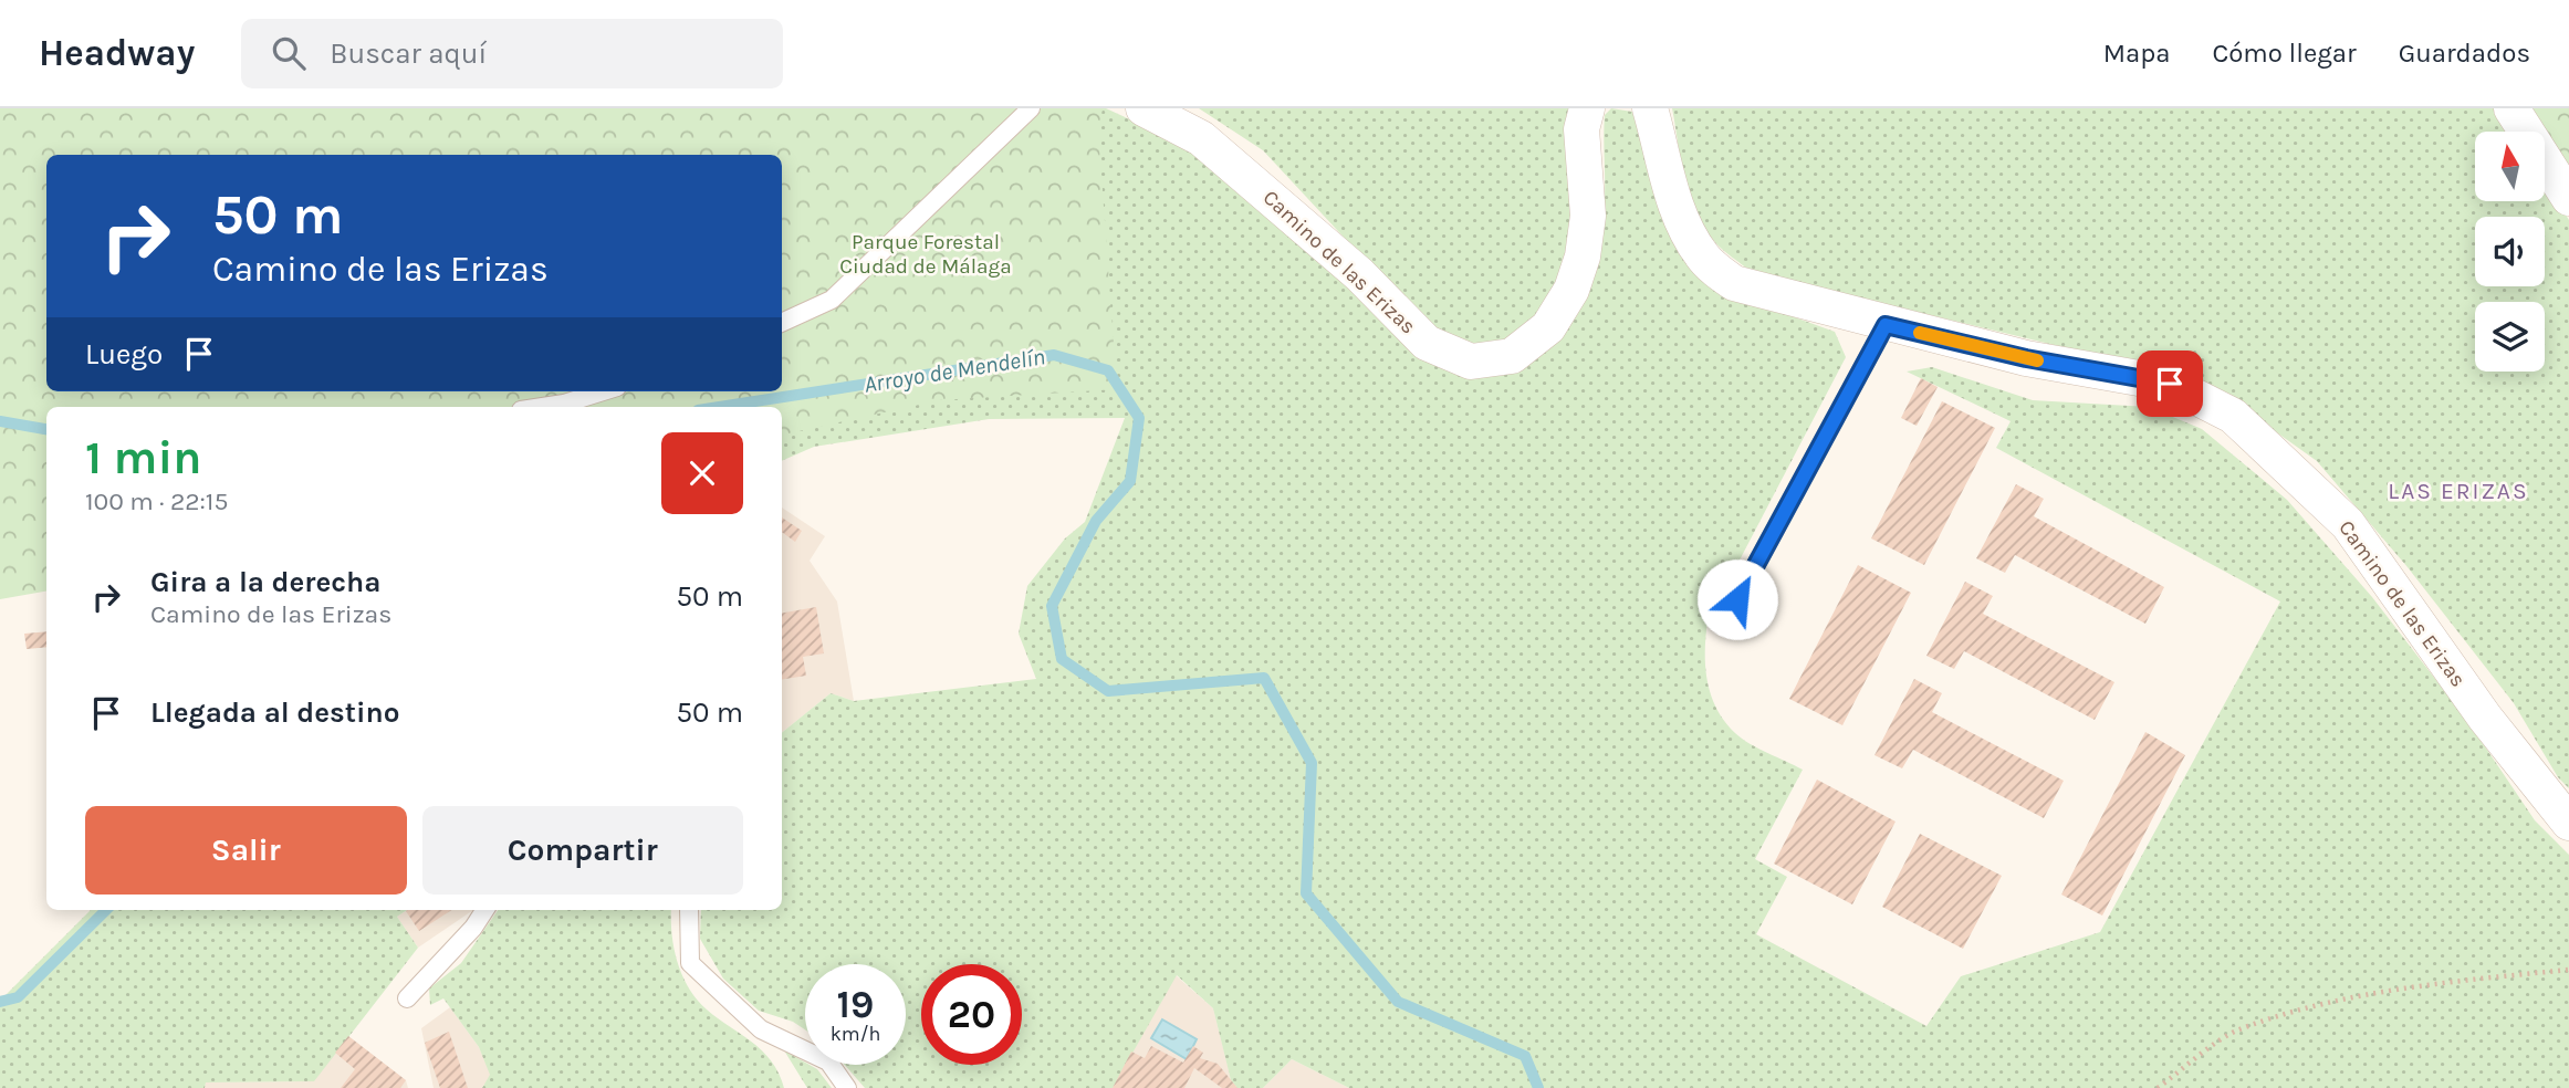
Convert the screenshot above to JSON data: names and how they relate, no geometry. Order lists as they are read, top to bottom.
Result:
{
  "streets": {
    "street": ["Camino de las Erizas"]
  },
  "districts": ["LAS ERIZAS"],
  "water": ["Arroyo de Mendelín"],
  "parks": ["Parque Forestal Ciudad de Málaga"],
  "north": "top",
  "page": {
    "header": "Headway",
    "search": "Buscar aquí",
    "nav": ["Mapa", "Cómo llegar", "Guardados"],
    "turn": ["50 m", "Camino de las Erizas"],
    "then": "Luego",
    "heading": ["1 min", "100 m · 22:15"],
    "list": [
      {
        "name": "Gira a la derecha",
        "note": "Camino de las Erizas",
        "value": "50 m"
      },
      {
        "name": "Llegada al destino",
        "value": "50 m"
      }
    ],
    "buttons": ["Salir", "Compartir"],
    "speed": "19 km/h",
    "limit": "20"
  }
}
